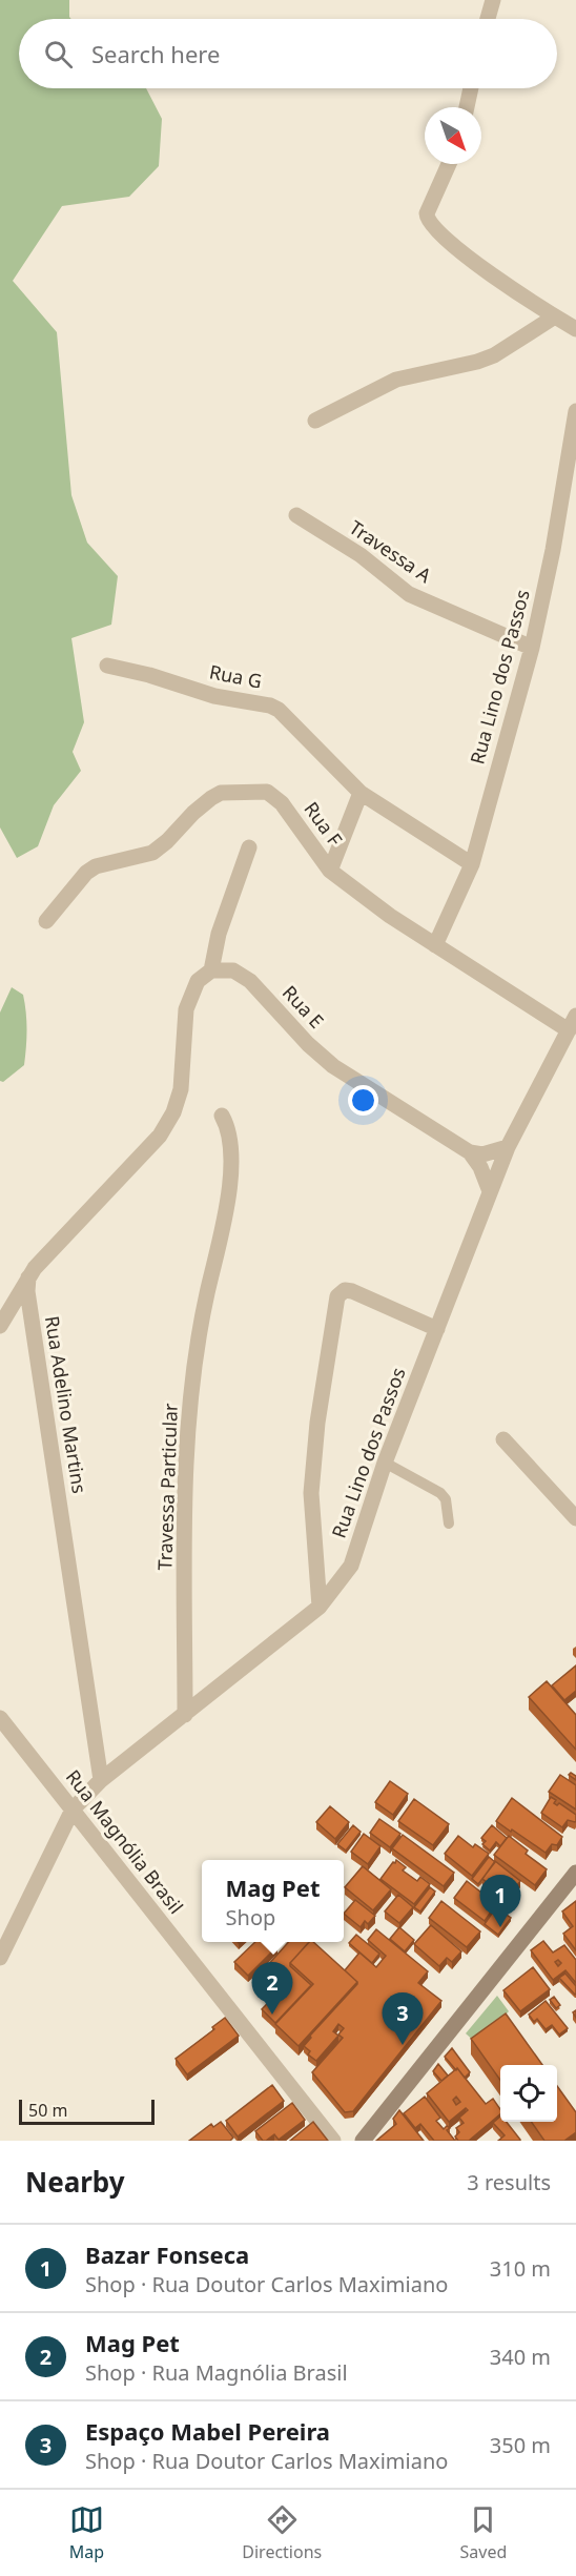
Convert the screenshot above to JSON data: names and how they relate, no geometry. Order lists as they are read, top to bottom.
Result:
{
  "streets": {
    "street": [
      "Travessa A",
      "Rua G",
      "Rua Lino dos Passos",
      "Rua F",
      "Rua E",
      "Rua Adelino Martins",
      "Travessa Particular",
      "Rua Magnólia Brasil"
    ]
  },
  "crossings": [
    ["Travessa A", "Rua Lino dos Passos"],
    ["Rua G", "Rua Lino dos Passos"],
    ["Rua Lino dos Passos", "Rua F"],
    ["Rua Lino dos Passos", "Rua E"],
    ["Rua Lino dos Passos", "Rua Adelino Martins"],
    ["Rua Lino dos Passos", "Travessa Particular"],
    ["Rua Lino dos Passos", "Rua Magnólia Brasil"]
  ],
  "scale_bar": "50 m",
  "north": "bottom right",
  "page": {
    "search": "Search here",
    "popup": ["Mag Pet", "Shop"],
    "pins": ["1", "2", "3"],
    "scale": "50 m",
    "heading": ["Nearby", "3 results"],
    "list": [
      {
        "mark": "1",
        "name": "Bazar Fonseca",
        "note": "Shop · Rua Doutor Carlos Maximiano",
        "value": "310 m"
      },
      {
        "mark": "2",
        "name": "Mag Pet",
        "note": "Shop · Rua Magnólia Brasil",
        "value": "340 m"
      },
      {
        "mark": "3",
        "name": "Espaço Mabel Pereira",
        "note": "Shop · Rua Doutor Carlos Maximiano",
        "value": "350 m"
      }
    ],
    "nav": ["Map", "Directions", "Saved"]
  }
}
